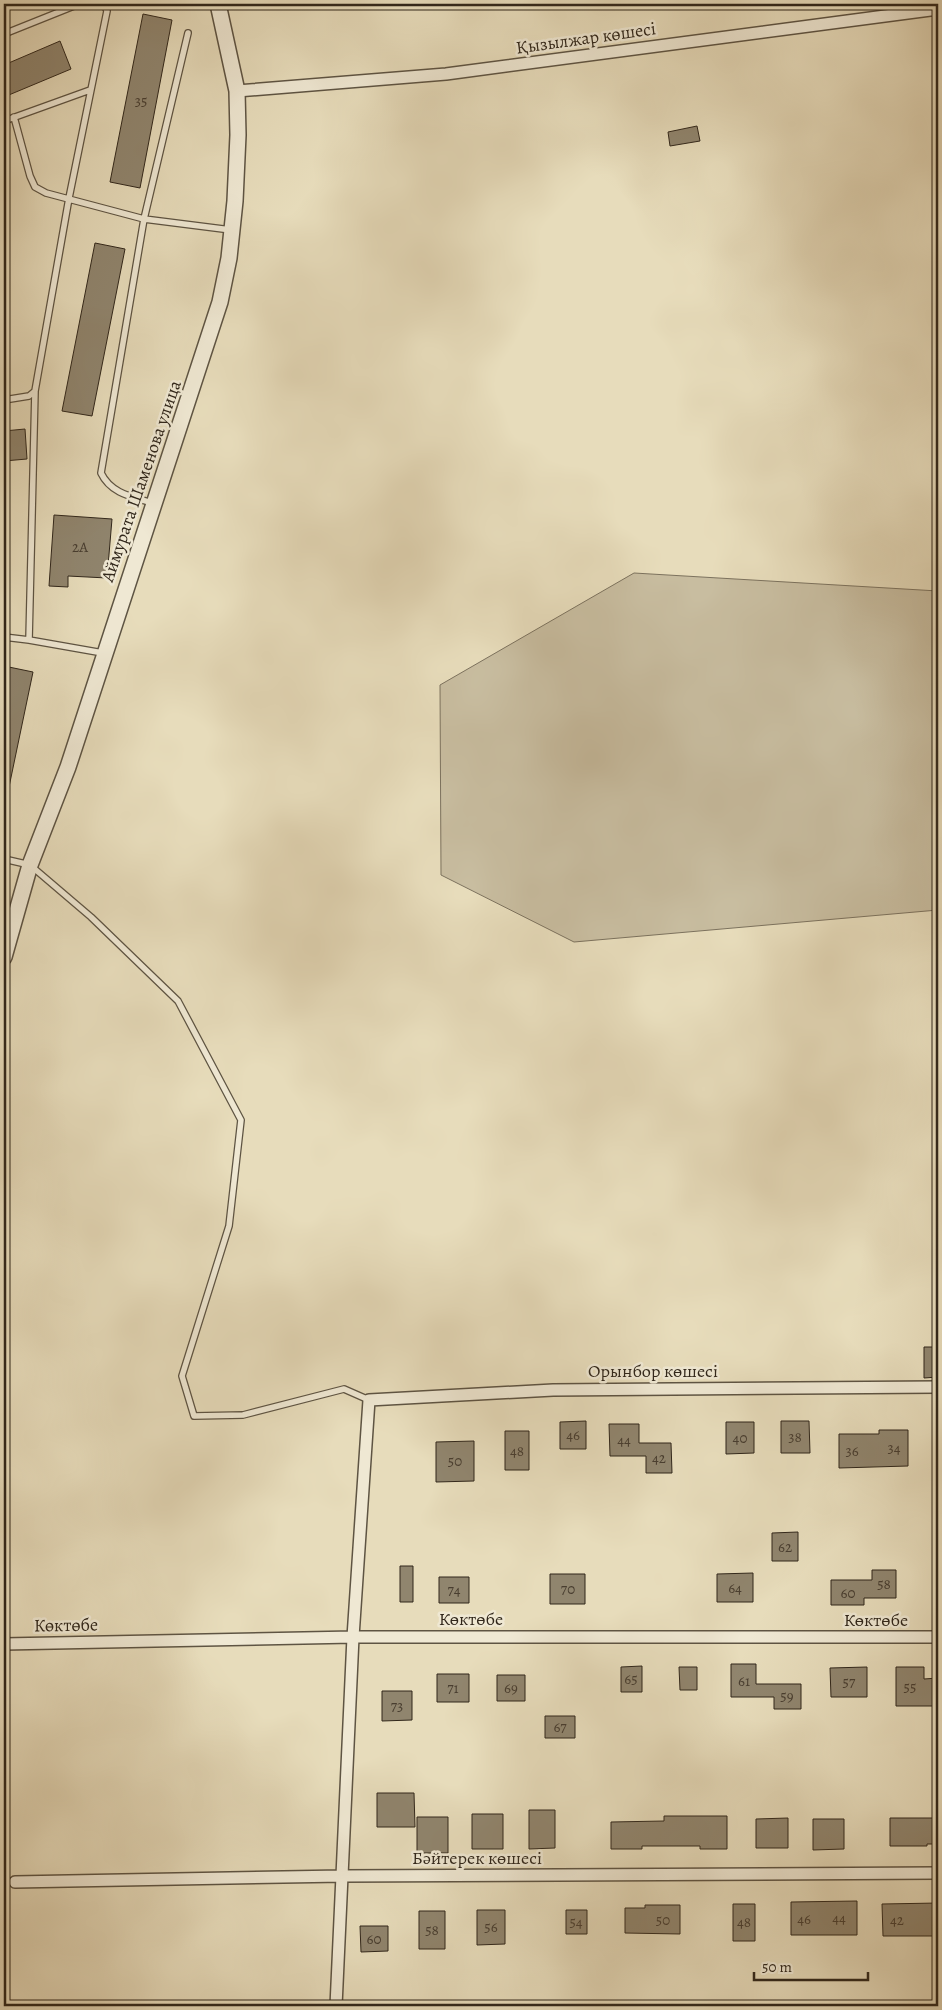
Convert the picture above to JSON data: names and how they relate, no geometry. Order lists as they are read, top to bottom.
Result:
{
  "streets": {
    "street": [
      "Қызылжар көшесі",
      "Аймурата Шаменова улица",
      "Орынбор көшесі",
      "Көктөбе",
      "Бәйтерек көшесі"
    ]
  },
  "crossings": [
    ["Қызылжар көшесі", "Аймурата Шаменова улица"]
  ],
  "house_numbers": [
    "35",
    "2А",
    "46",
    "38",
    "40",
    "44",
    "34",
    "48",
    "36",
    "42",
    "50",
    "62",
    "58",
    "64",
    "70",
    "74",
    "60",
    "65",
    "61",
    "57",
    "55",
    "71",
    "69",
    "59",
    "73",
    "67",
    "44",
    "46",
    "50",
    "42",
    "54",
    "48",
    "56",
    "58",
    "60"
  ],
  "scale_bar": "50 m"
}
